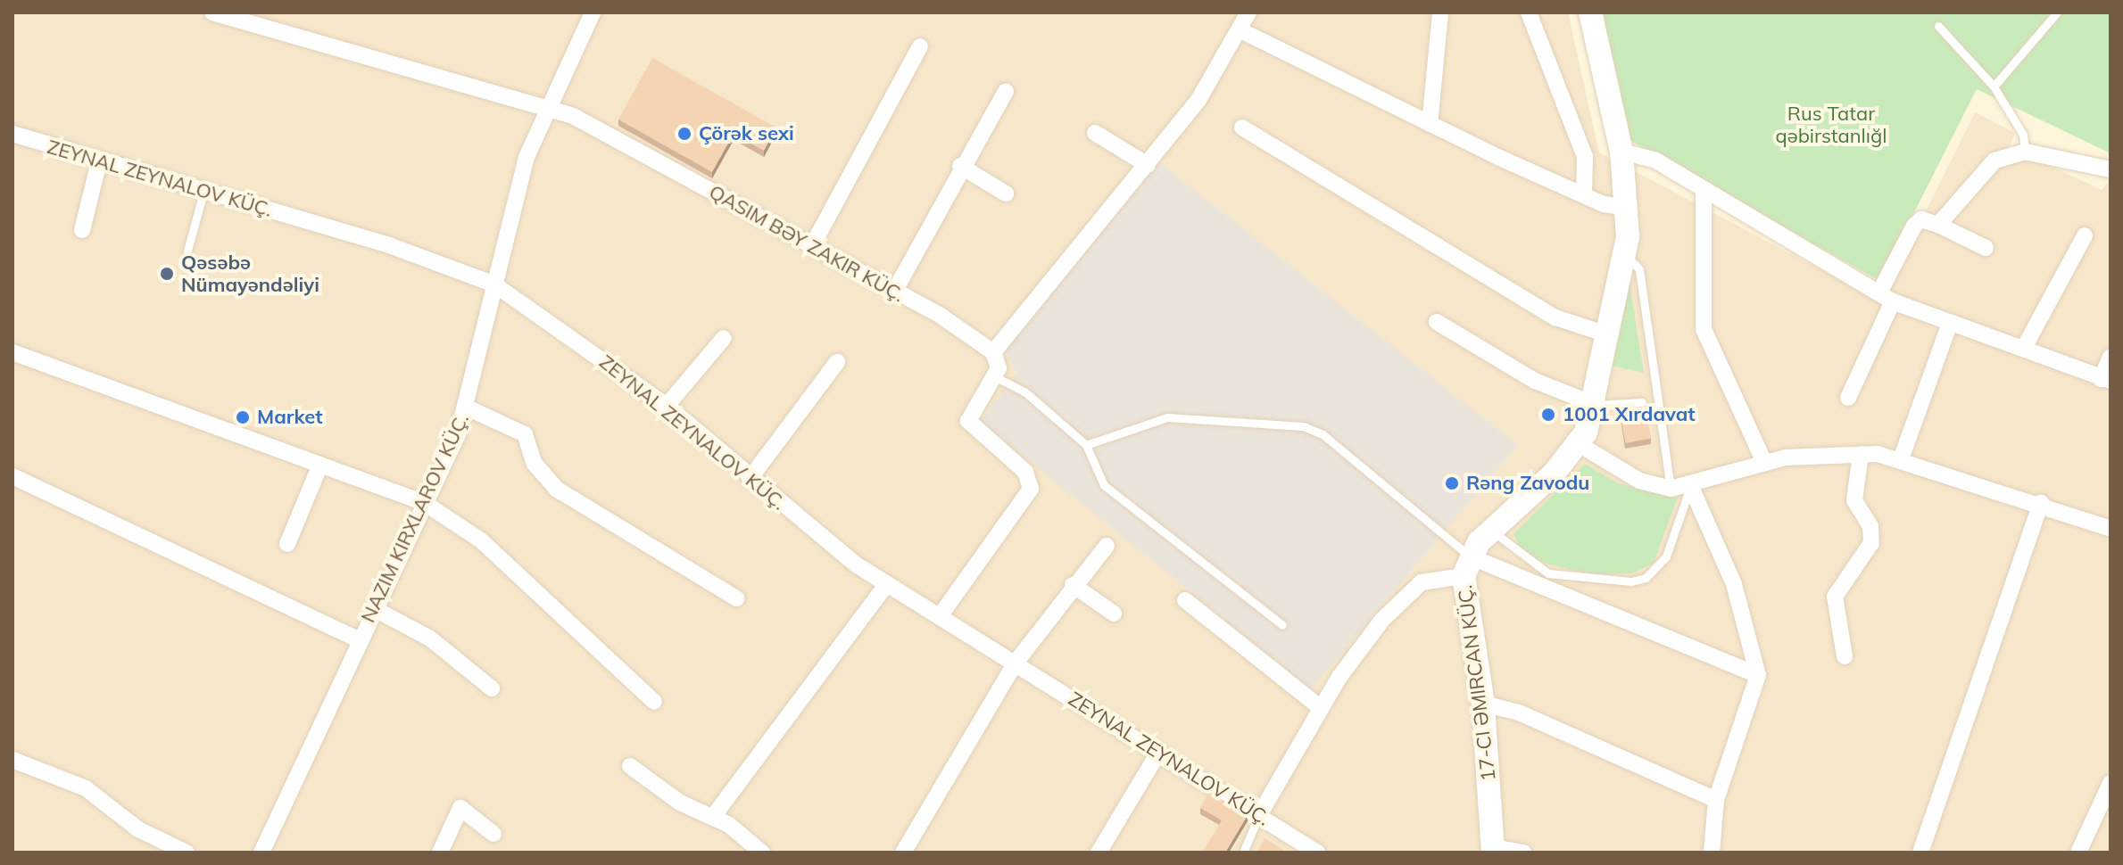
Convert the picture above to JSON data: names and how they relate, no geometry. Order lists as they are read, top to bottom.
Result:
{
  "streets": {
    "street": ["ZEYNAL ZEYNALOV KÜÇ.", "17-CI ƏMIRCAN KÜÇ."]
  },
  "parks": ["Rus Tatar qəbirstanlığl"],
  "places": [
    "Çörək sexi",
    "Qəsəbə Nümayəndəliyi",
    "1001 Xırdavat",
    "Market",
    "Rəng Zavodu"
  ]
}
